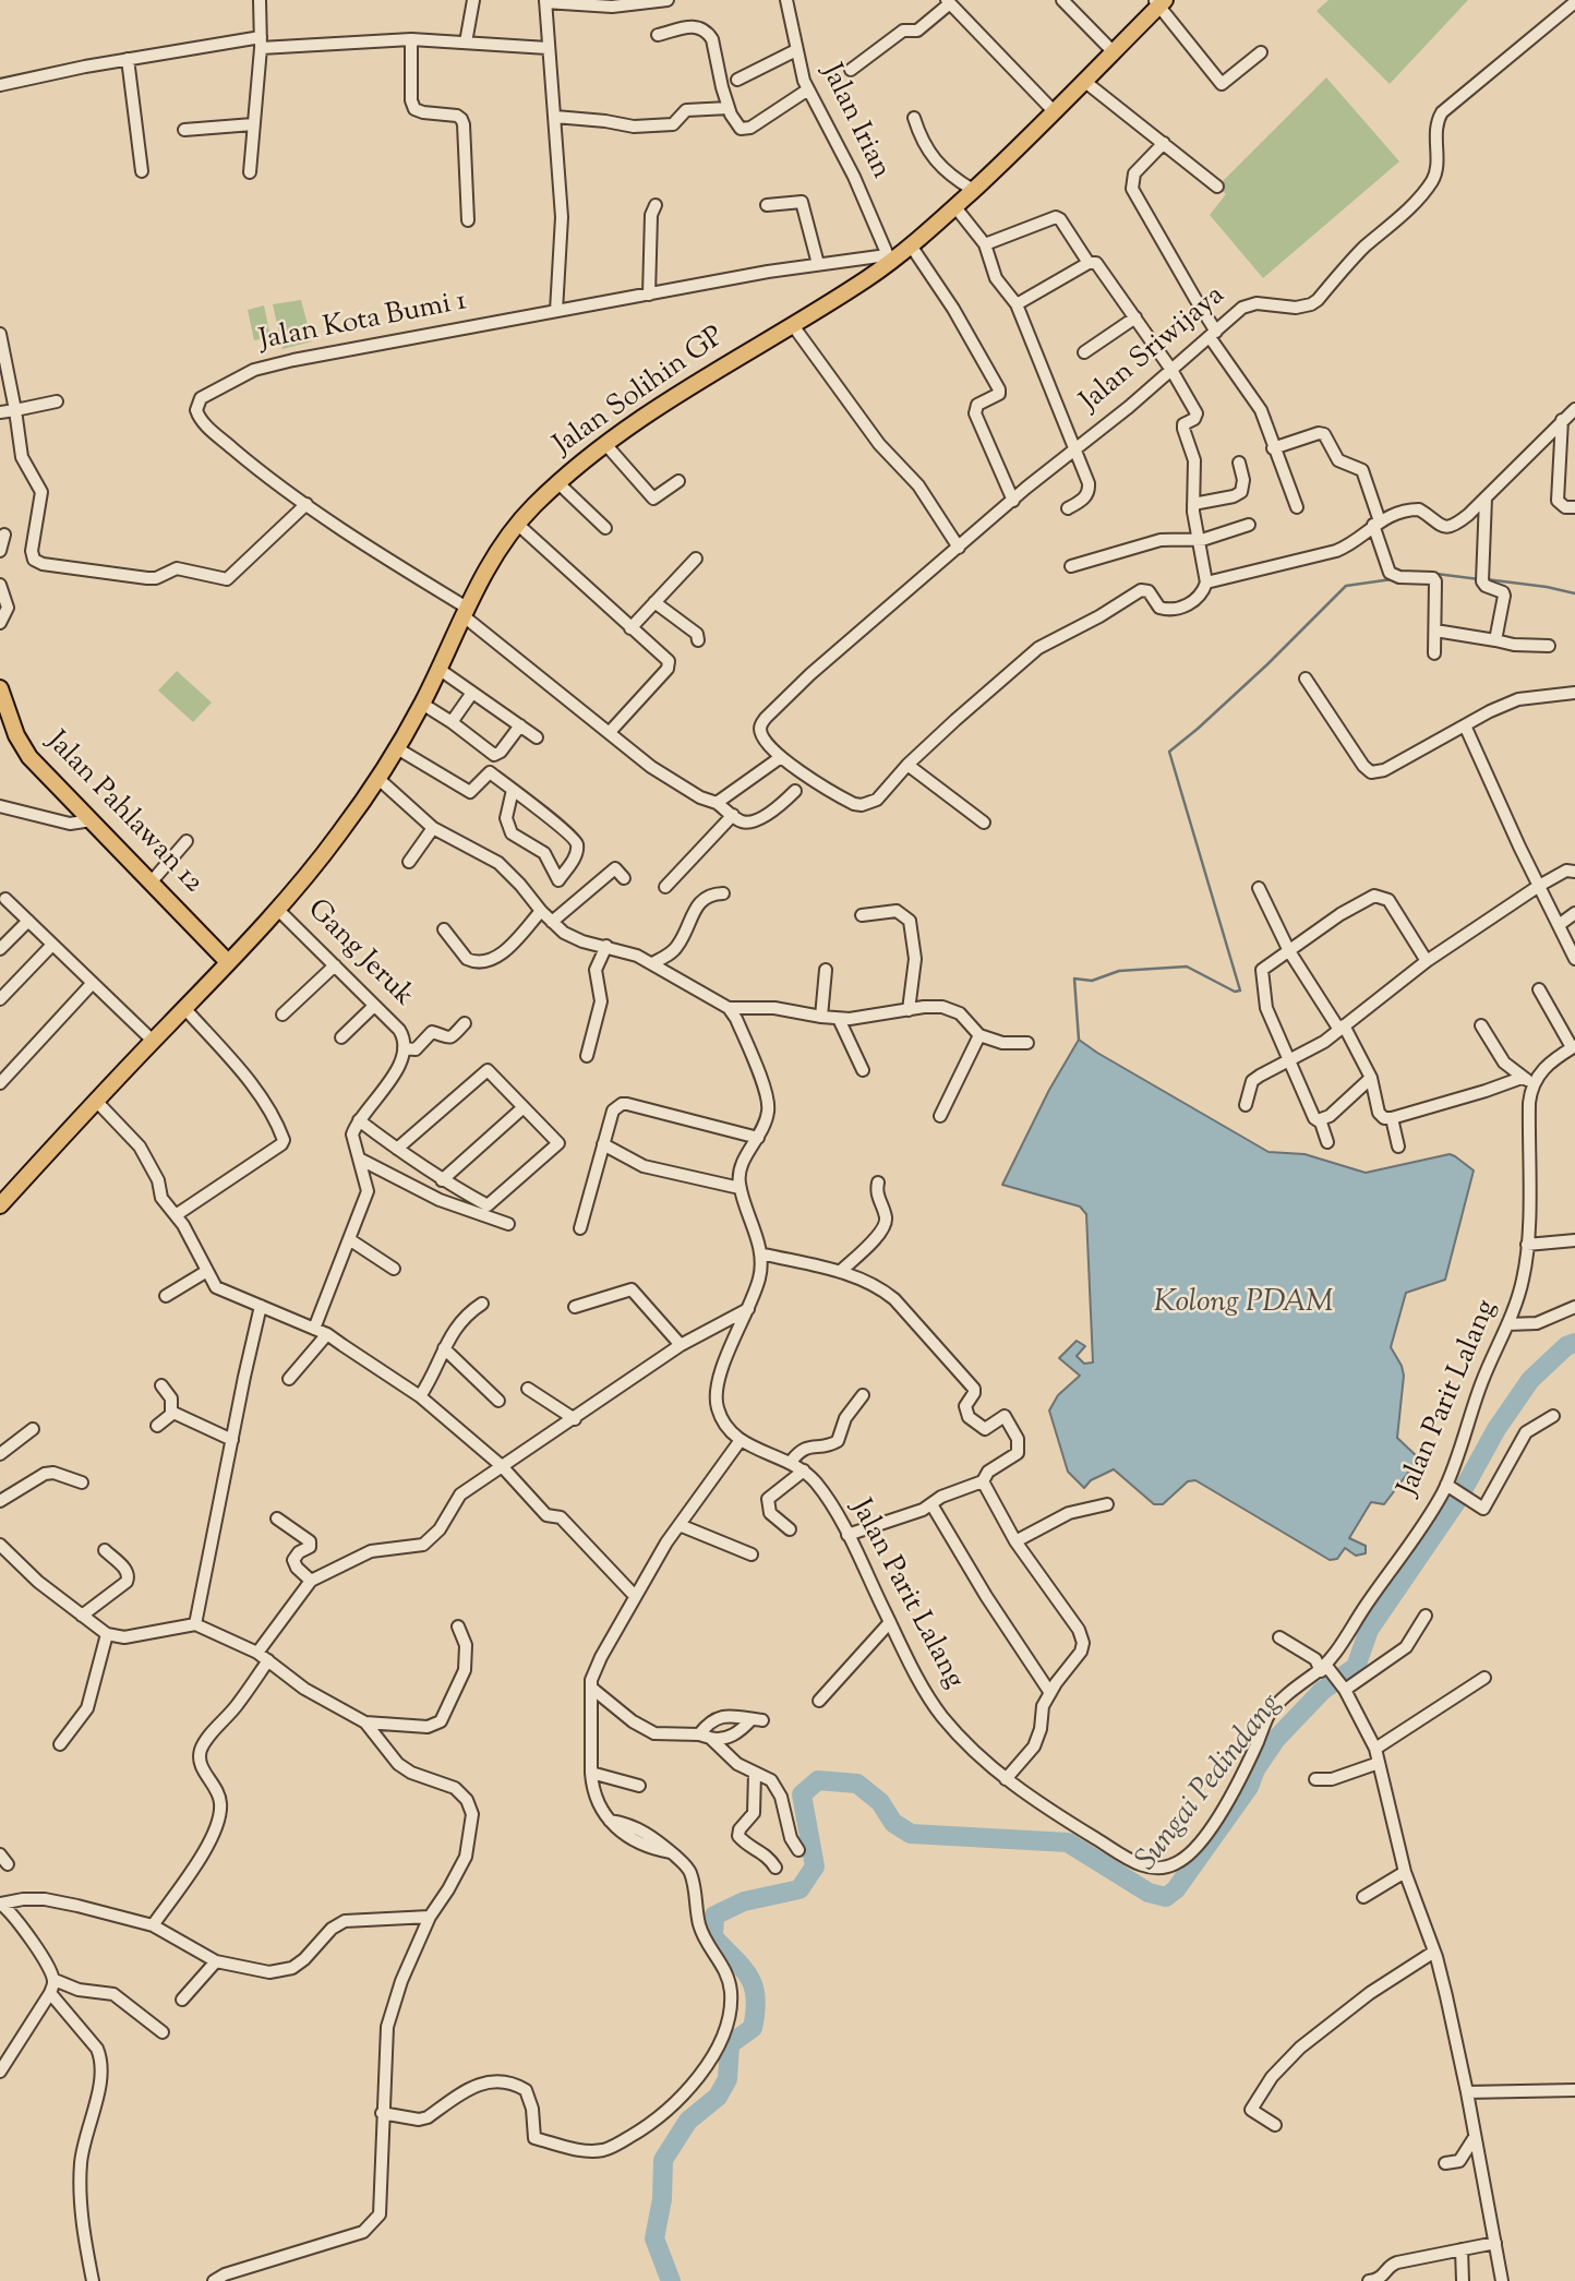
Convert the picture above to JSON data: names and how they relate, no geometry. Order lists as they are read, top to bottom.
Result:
{
  "streets": {
    "main road": ["Jalan Solihin GP", "Jalan Pahlawan 12"],
    "street": [
      "Jalan Irian",
      "Jalan Kota Bumi 1",
      "Jalan Sriwijaya",
      "Gang Jeruk",
      "Jalan Parit Lalang"
    ]
  },
  "crossings": [
    ["Jalan Irian", "Jalan Kota Bumi 1"],
    ["Jalan Irian", "Jalan Solihin GP"],
    ["Jalan Kota Bumi 1", "Jalan Solihin GP"],
    ["Jalan Solihin GP", "Jalan Pahlawan 12"],
    ["Jalan Solihin GP", "Gang Jeruk"]
  ],
  "water": ["Kolong PDAM", "Sungai Pedindang"]
}
